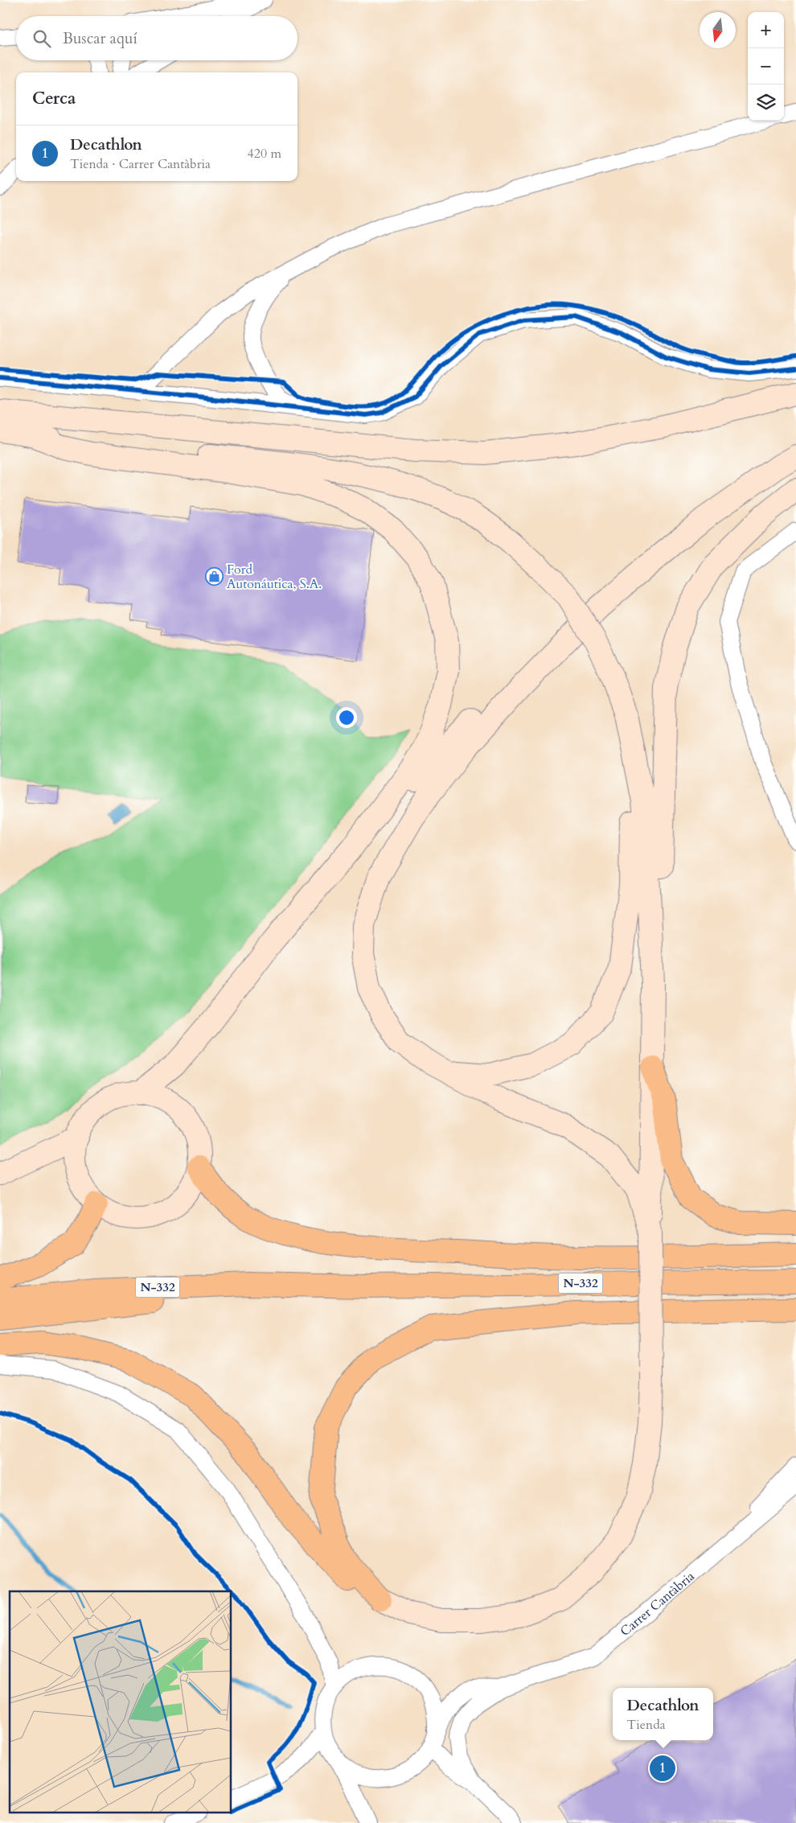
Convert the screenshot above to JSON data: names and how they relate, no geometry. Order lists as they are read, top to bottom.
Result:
{
  "streets": {
    "highway": ["N-332"],
    "street": ["Carrer Cantàbria"]
  },
  "places": {
    "shop": ["Ford Autonáutica, S.A."]
  },
  "north": "bottom",
  "page": {
    "map_buttons": ["+", "−"],
    "search": "Buscar aquí",
    "heading": "Cerca",
    "list": [
      {
        "mark": "1",
        "name": "Decathlon",
        "note": "Tienda · Carrer Cantàbria",
        "value": "420 m"
      }
    ],
    "popup": ["Decathlon", "Tienda"],
    "pins": "1"
  }
}
